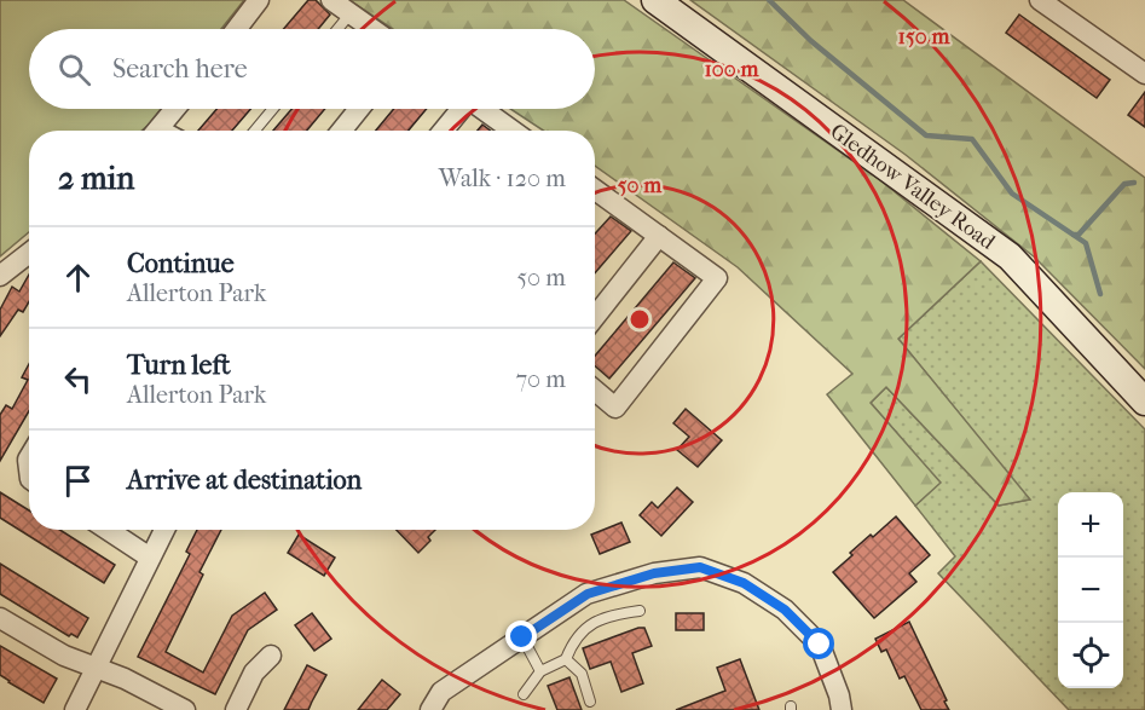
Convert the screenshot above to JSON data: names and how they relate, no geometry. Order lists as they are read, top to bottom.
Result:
{
  "streets": {
    "street": ["Gledhow Valley Road"]
  },
  "page": {
    "search": "Search here",
    "heading": ["2 min", "Walk · 120 m"],
    "list": [
      ["Continue", "Allerton Park", "50 m"],
      ["Turn left", "Allerton Park", "70 m"],
      "Arrive at destination"
    ],
    "map_buttons": ["+", "−"]
  },
  "rings": ["150 m", "100 m", "50 m"]
}
